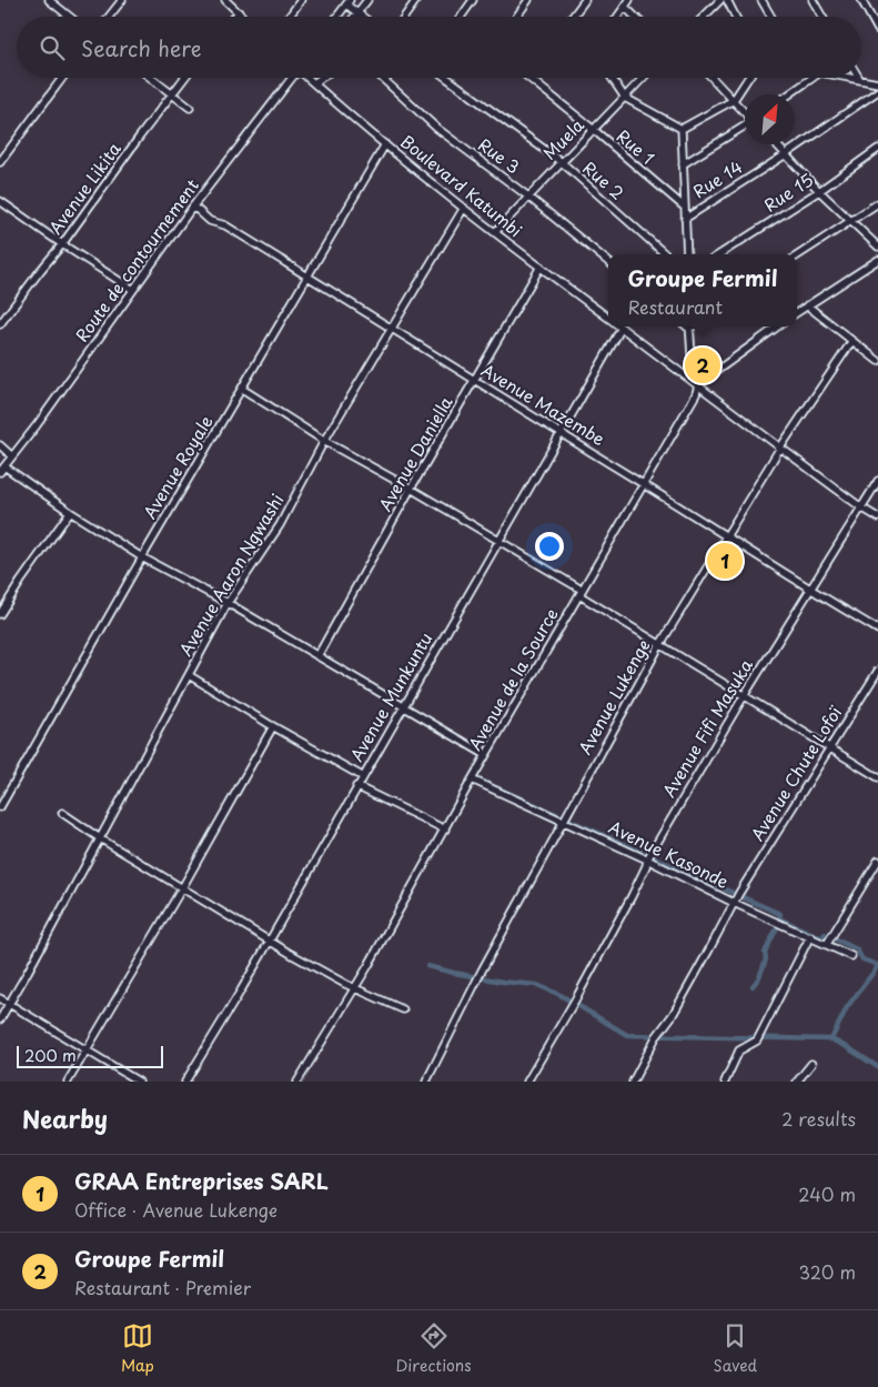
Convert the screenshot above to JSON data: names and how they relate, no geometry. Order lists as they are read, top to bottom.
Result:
{
  "streets": {
    "street": [
      "Muela",
      "Rue 1",
      "Rue 3",
      "Rue 14",
      "Rue 2",
      "Boulevard Katumbi",
      "Avenue Likita",
      "Rue 15",
      "Route de contournement",
      "Avenue Mazembe",
      "Avenue Daniella",
      "Avenue Royale",
      "Avenue Aaron Ngwashi",
      "Avenue de la Source",
      "Avenue Munkuntu",
      "Avenue Lukenge",
      "Avenue Fifi Masuka",
      "Avenue Chute Lofoï",
      "Avenue Kasonde"
    ]
  },
  "crossings": [
    ["Muela", "Rue 1"],
    ["Muela", "Rue 3"],
    ["Muela", "Rue 2"],
    ["Muela", "Boulevard Katumbi"],
    ["Boulevard Katumbi", "Avenue Daniella"],
    ["Boulevard Katumbi", "Avenue Royale"],
    ["Boulevard Katumbi", "Avenue Aaron Ngwashi"],
    ["Boulevard Katumbi", "Avenue de la Source"],
    ["Boulevard Katumbi", "Avenue Munkuntu"],
    ["Boulevard Katumbi", "Avenue Lukenge"],
    ["Boulevard Katumbi", "Avenue Fifi Masuka"],
    ["Route de contournement", "Avenue Mazembe"],
    ["Avenue Mazembe", "Avenue Daniella"],
    ["Avenue Mazembe", "Avenue Royale"],
    ["Avenue Mazembe", "Avenue Aaron Ngwashi"],
    ["Avenue Mazembe", "Avenue de la Source"],
    ["Avenue Mazembe", "Avenue Munkuntu"],
    ["Avenue Mazembe", "Avenue Lukenge"],
    ["Avenue Mazembe", "Avenue Fifi Masuka"],
    ["Avenue de la Source", "Avenue Kasonde"],
    ["Avenue Lukenge", "Avenue Kasonde"],
    ["Avenue Fifi Masuka", "Avenue Kasonde"],
    ["Avenue Chute Lofoï", "Avenue Kasonde"]
  ],
  "scale_bar": "200 m",
  "north": "top right",
  "page": {
    "search": "Search here",
    "popup": ["Groupe Fermil", "Restaurant"],
    "pins": ["2", "1"],
    "scale": "200 m",
    "heading": ["Nearby", "2 results"],
    "list": [
      {
        "mark": "1",
        "name": "GRAA Entreprises SARL",
        "note": "Office · Avenue Lukenge",
        "value": "240 m"
      },
      {
        "mark": "2",
        "name": "Groupe Fermil",
        "note": "Restaurant · Premier",
        "value": "320 m"
      }
    ],
    "nav": ["Map", "Directions", "Saved"]
  }
}
